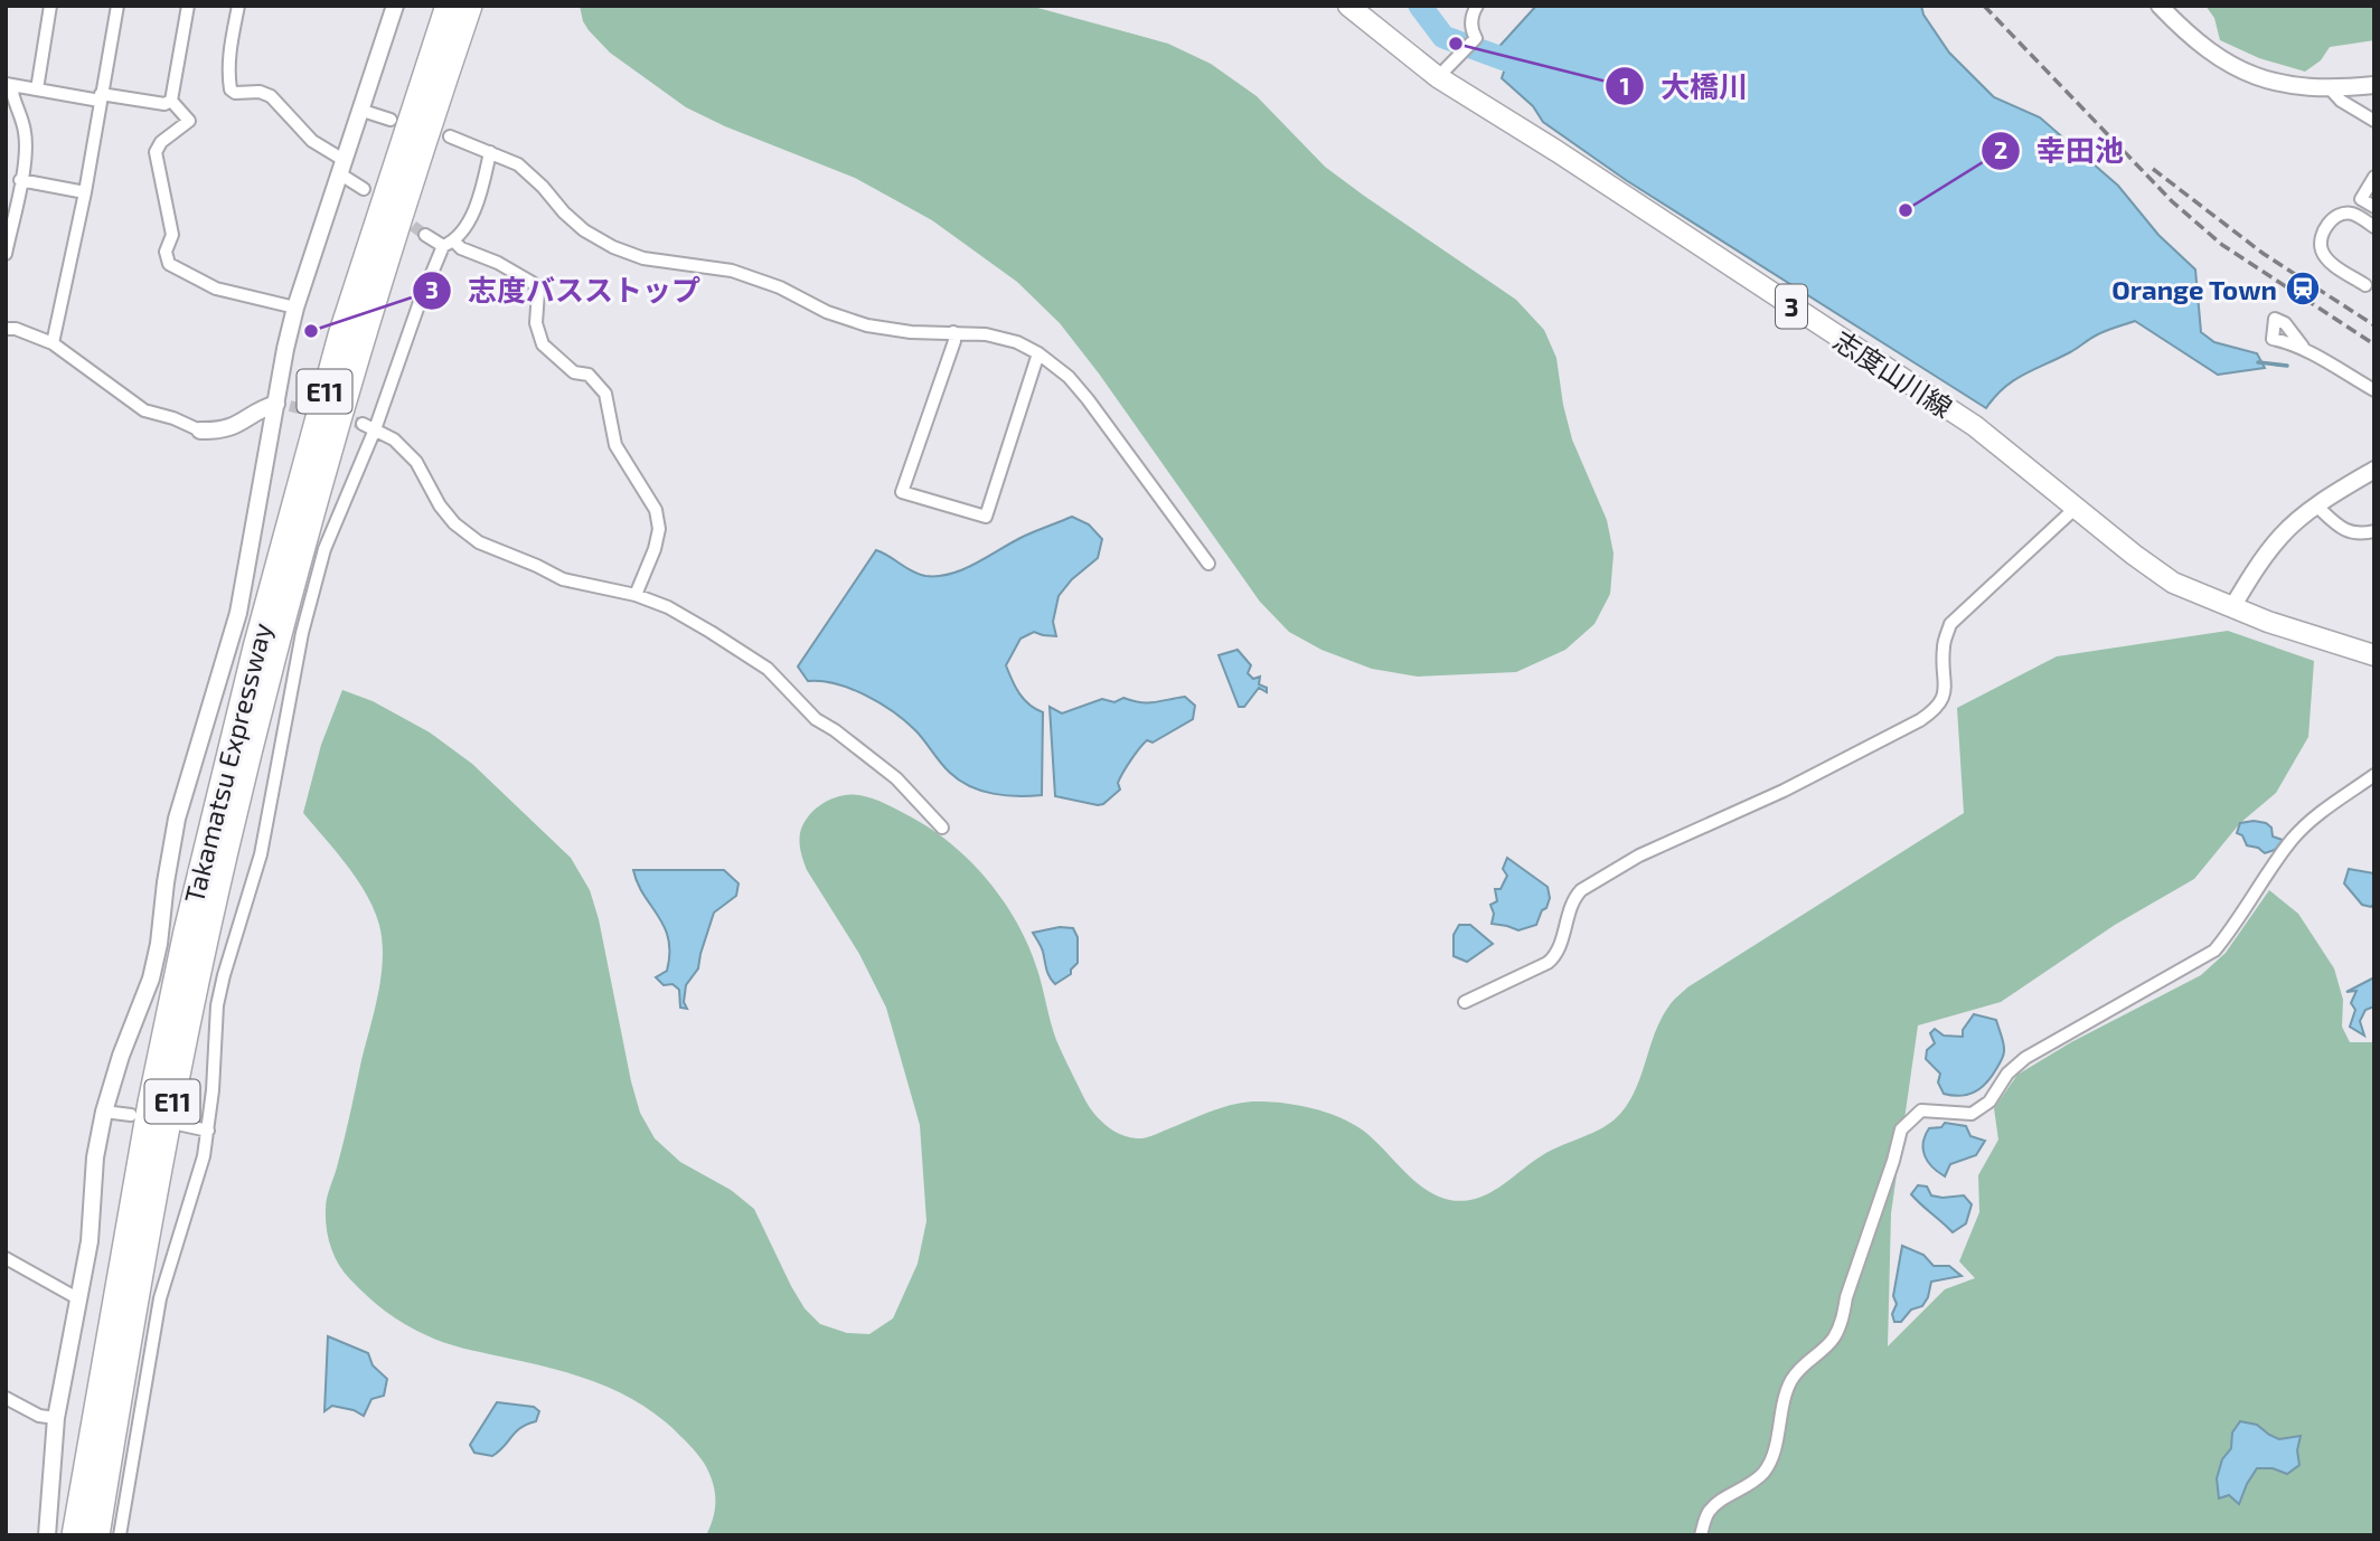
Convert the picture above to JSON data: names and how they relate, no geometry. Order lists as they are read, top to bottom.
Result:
{
  "streets": {
    "highway": ["E11", "Takamatsu Expressway"],
    "main road": ["3", "志度山川線"]
  },
  "places": {
    "other": ["大橋川", "幸田池", "志度バスストップ"],
    "station": ["Orange Town"]
  }
}
